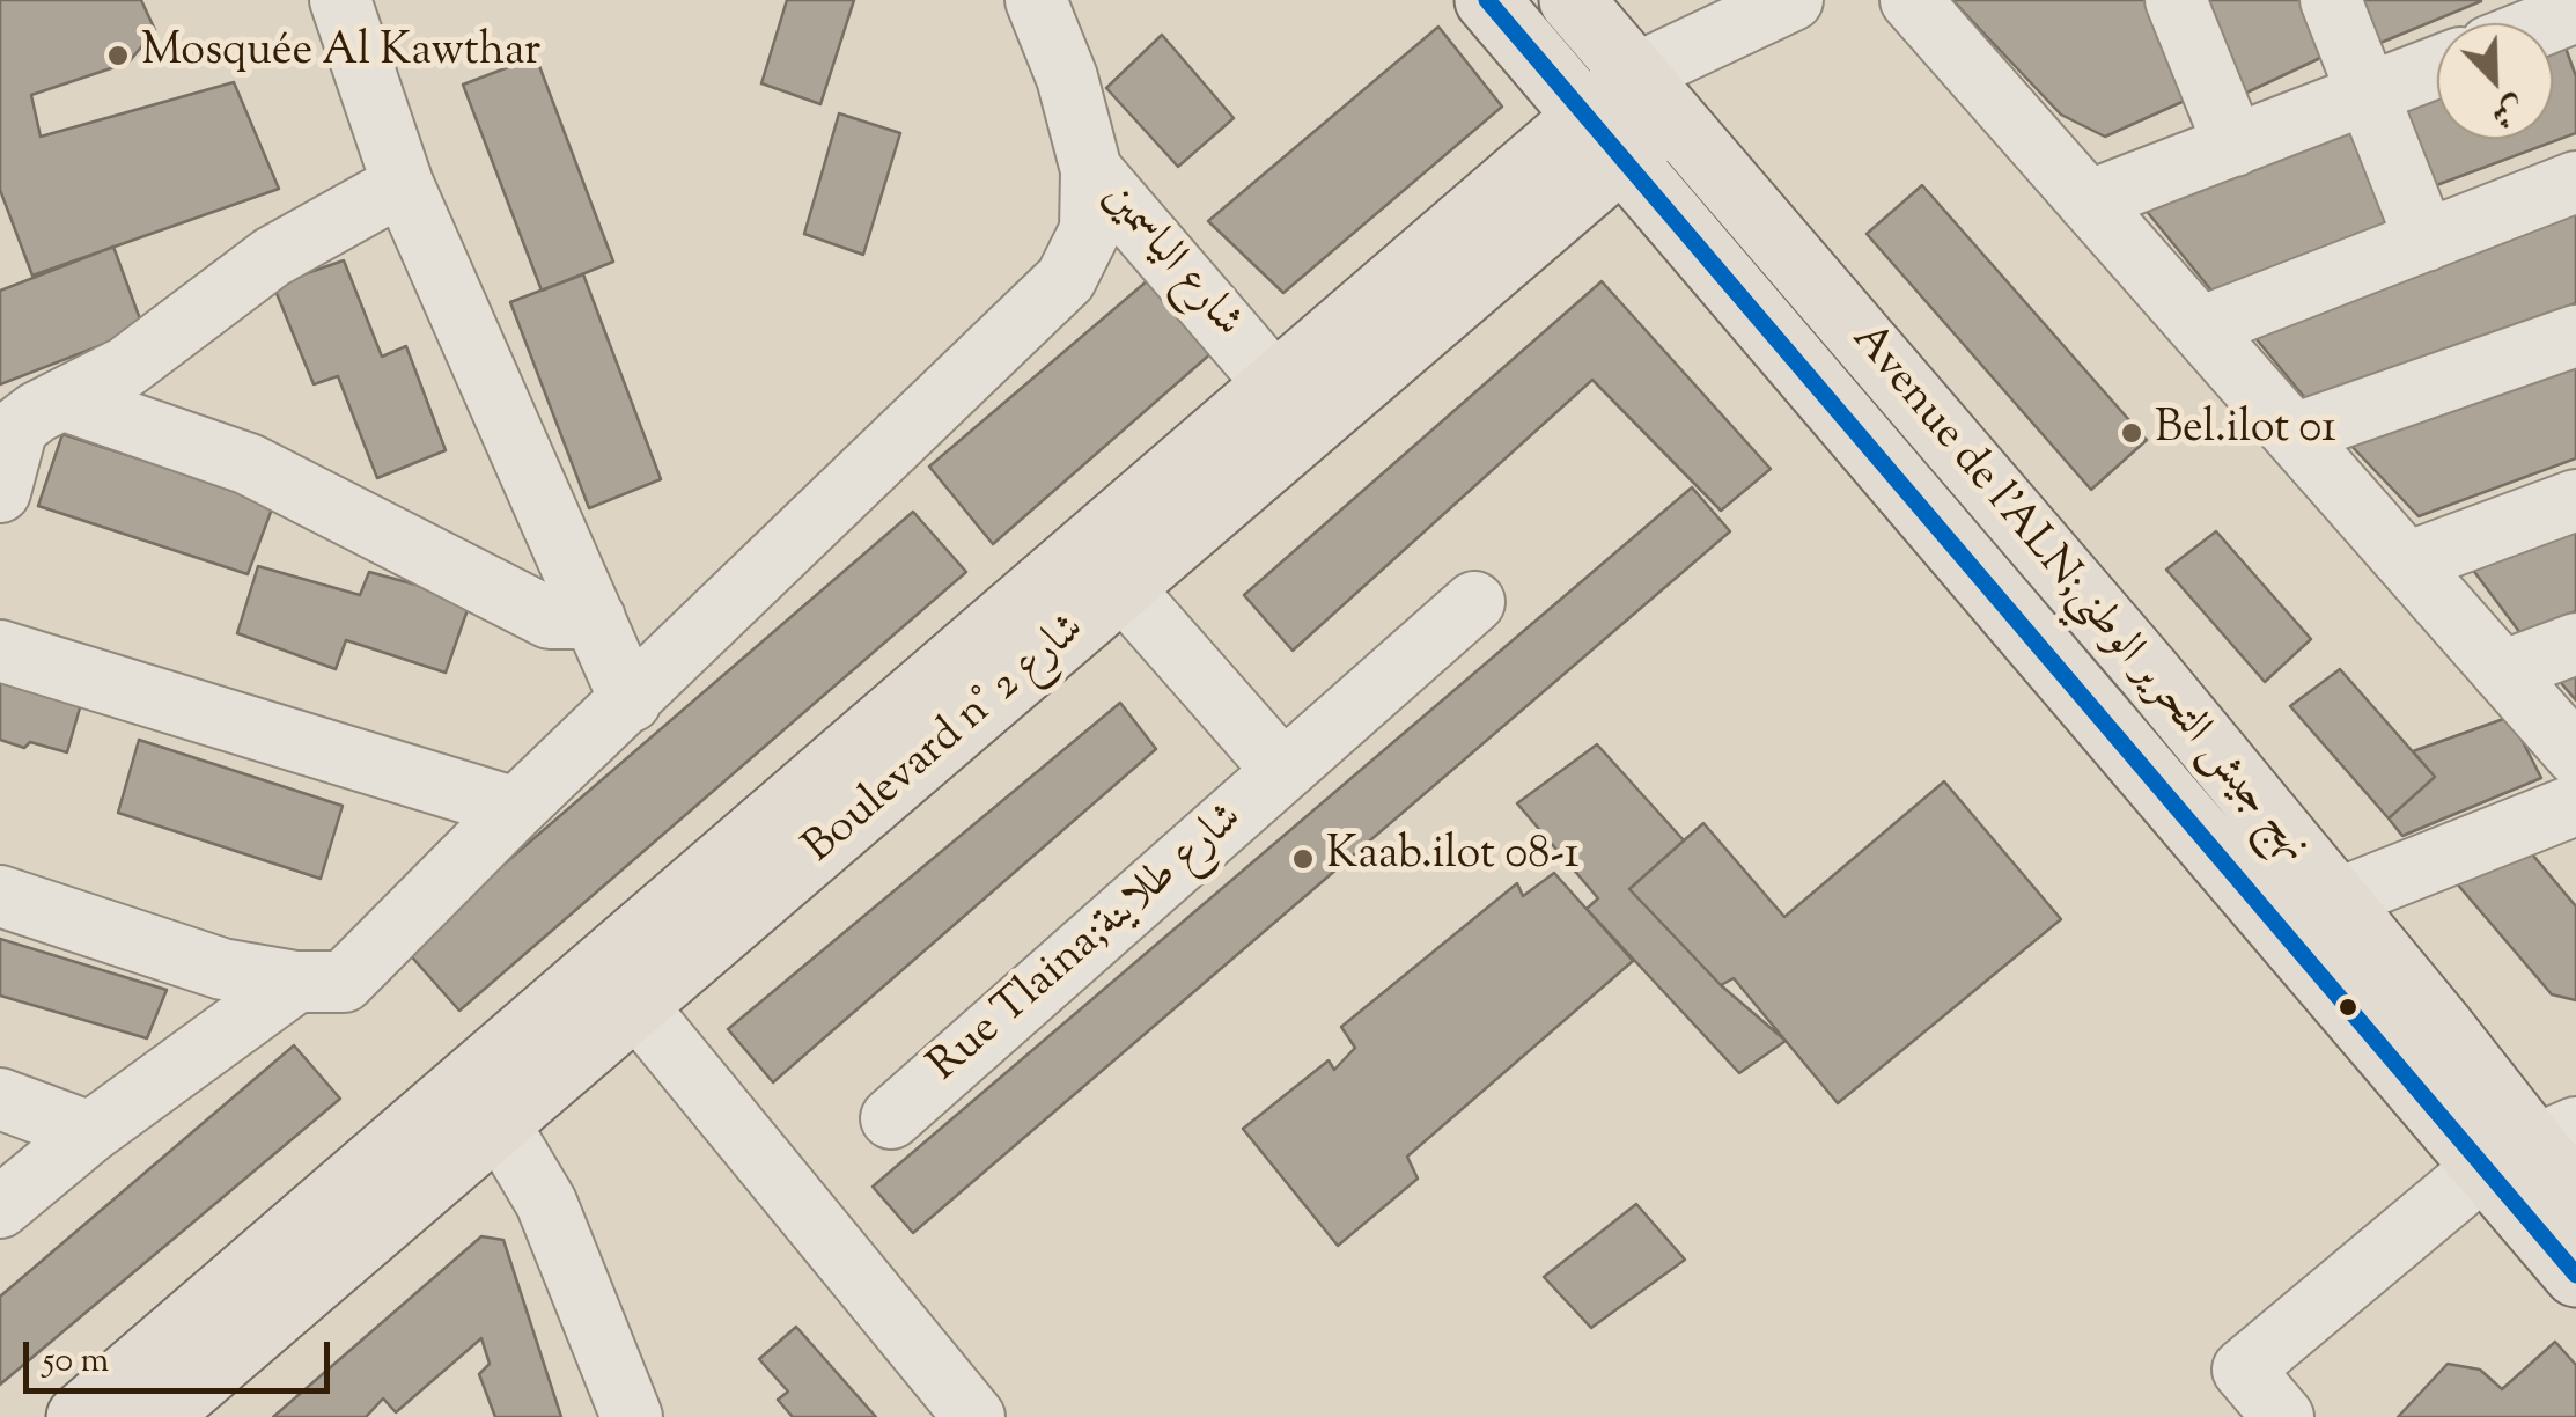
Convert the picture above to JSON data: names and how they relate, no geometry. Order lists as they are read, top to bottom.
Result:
{
  "streets": {
    "main road": ["Avenue de l'ALN;نهج جيش التحرير الوطني", "Boulevard n° شارع 2"],
    "street": ["شارع الياسمين", "Rue Tlaina;شارع طلاينة"]
  },
  "crossings": [
    ["شارع الياسمين", "Boulevard n° شارع 2"],
    ["Avenue de l'ALN;نهج جيش التحرير الوطني", "Boulevard n° شارع 2"],
    ["Boulevard n° شارع 2", "Rue Tlaina;شارع طلاينة"]
  ],
  "places": ["Mosquée Al Kawthar", "Bel.ilot 01", "Kaab.ilot 08-1"],
  "scale_bar": "50 m",
  "north": "bottom right"
}
